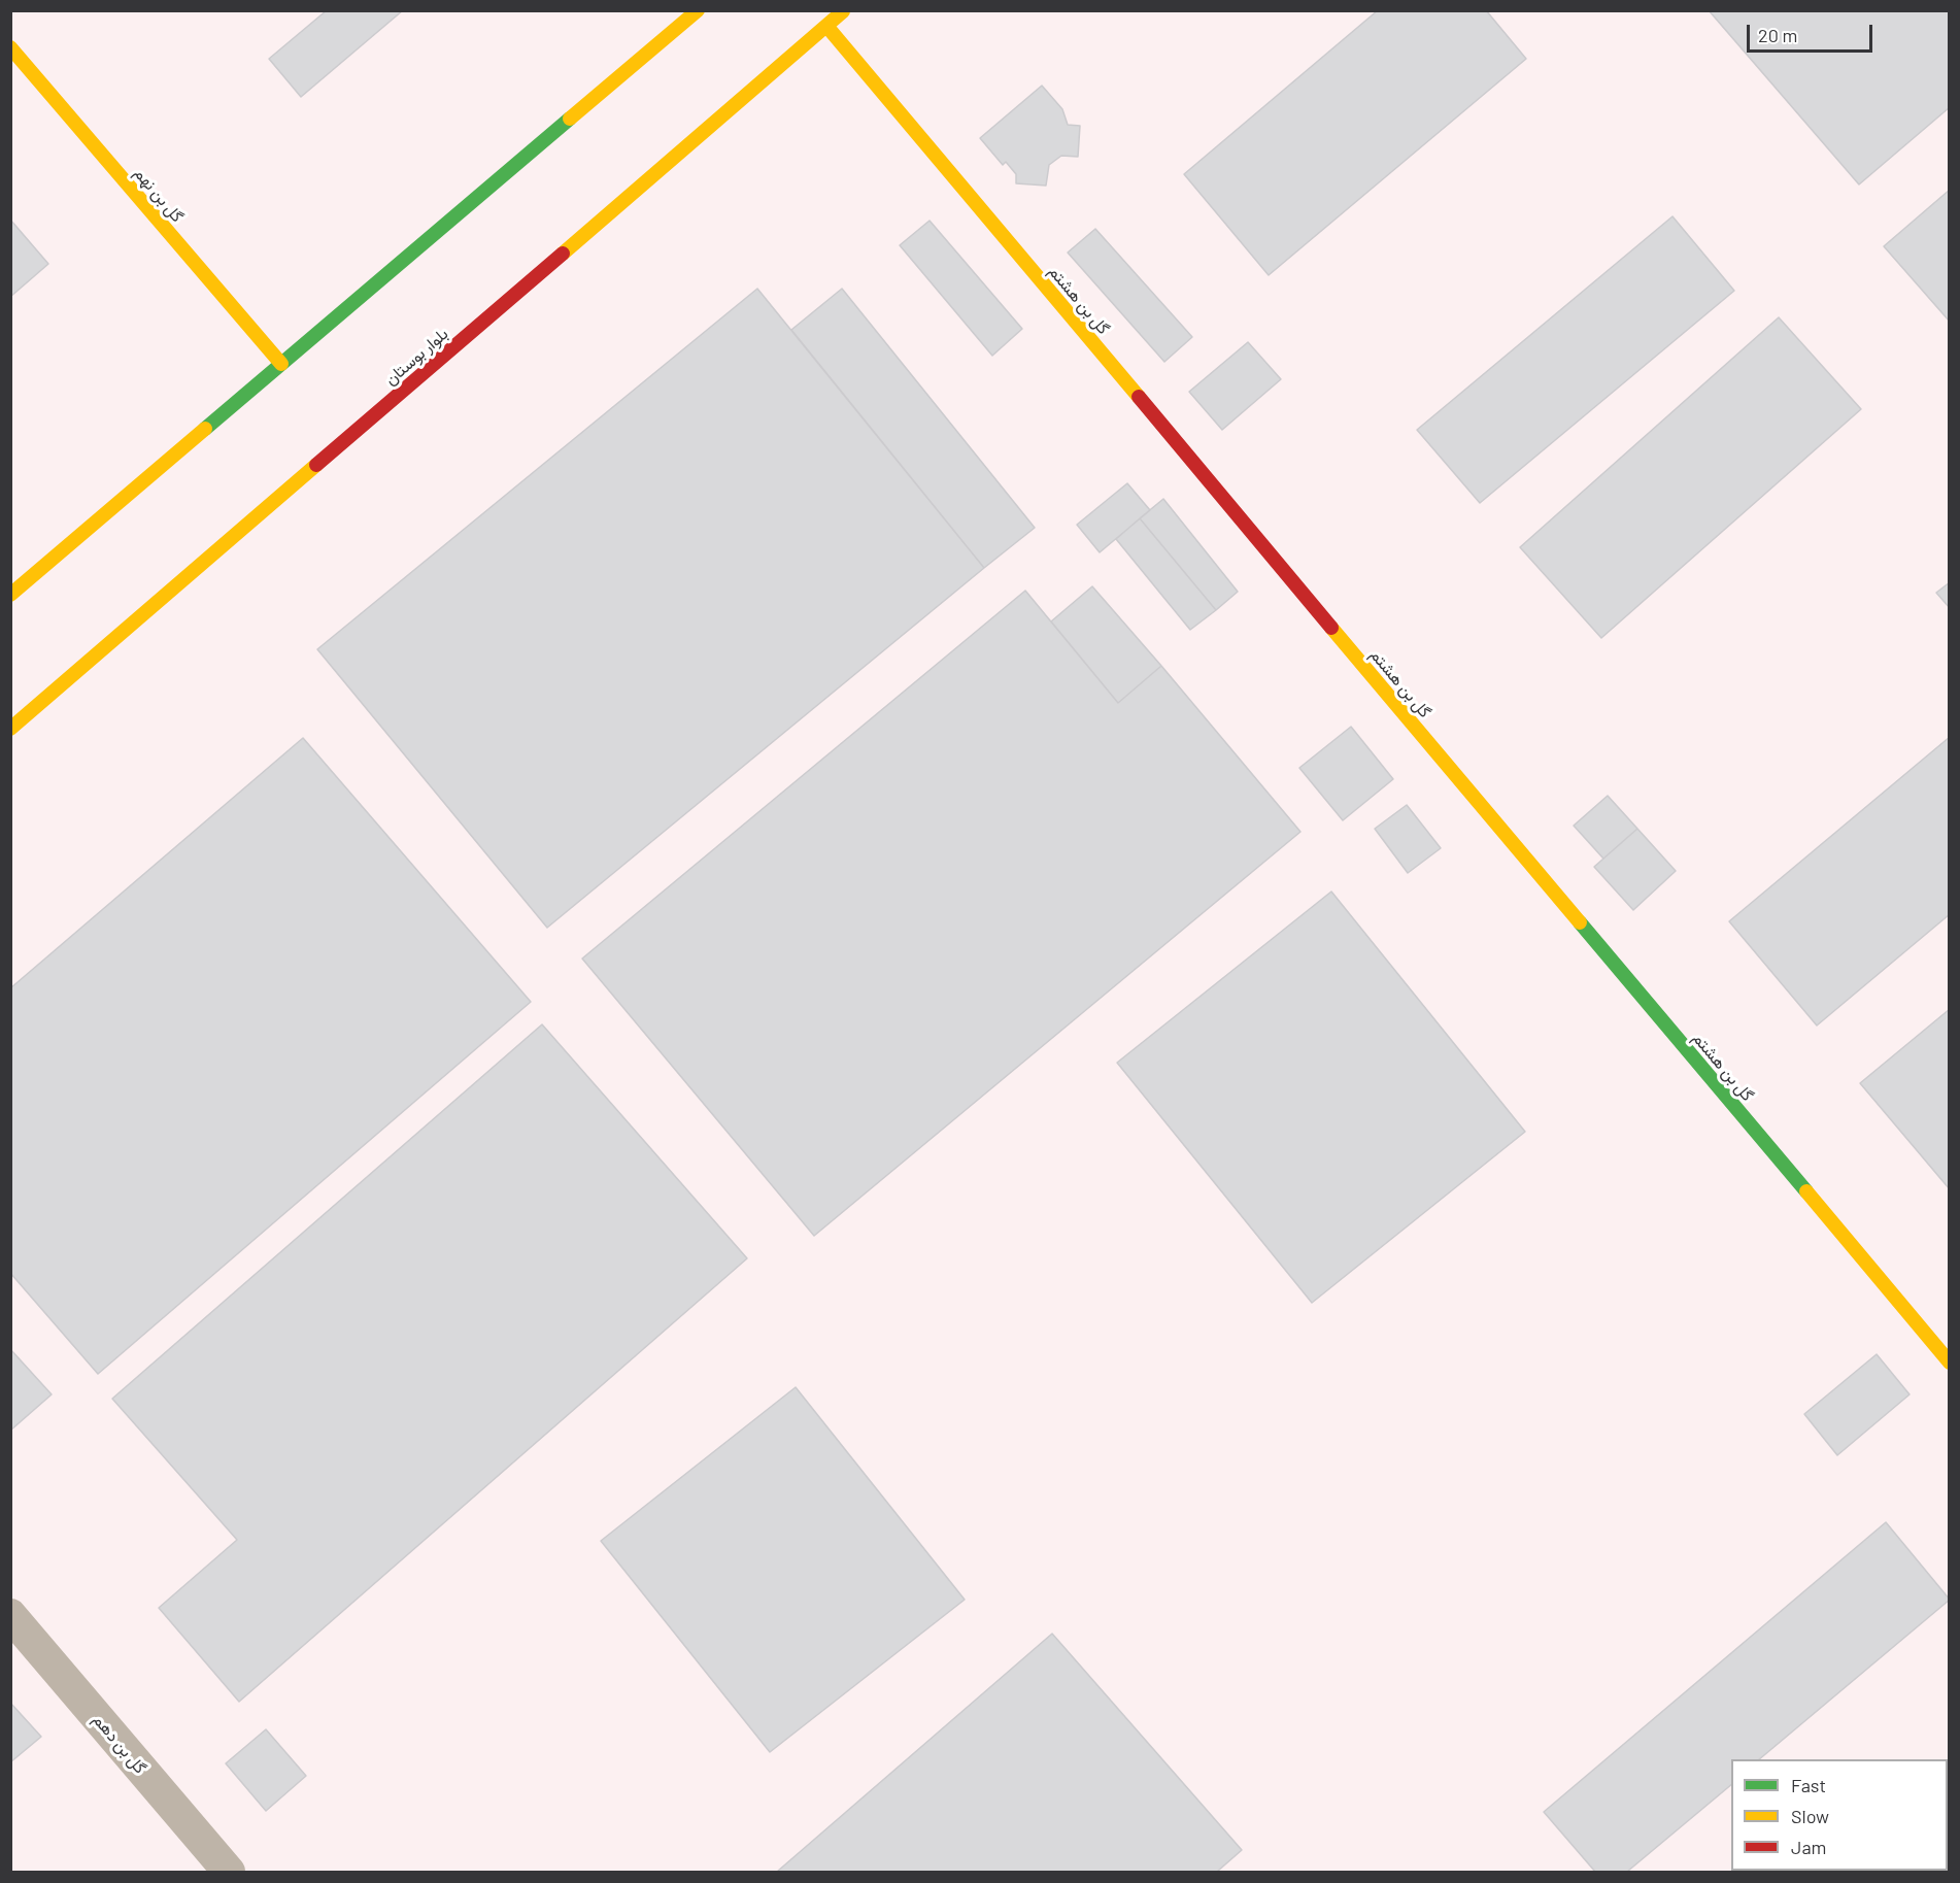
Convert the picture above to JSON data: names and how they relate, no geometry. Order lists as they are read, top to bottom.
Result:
{
  "streets": {
    "street": [
      "گل بن نهم",
      "گل بن هشتم",
      "بلوار بوستان",
      "گل بن دهم"
    ]
  },
  "crossings": [
    ["گل بن هشتم", "بلوار بوستان"]
  ],
  "legend": ["Fast", "Slow", "Jam"],
  "scale_bar": "20 m"
}
